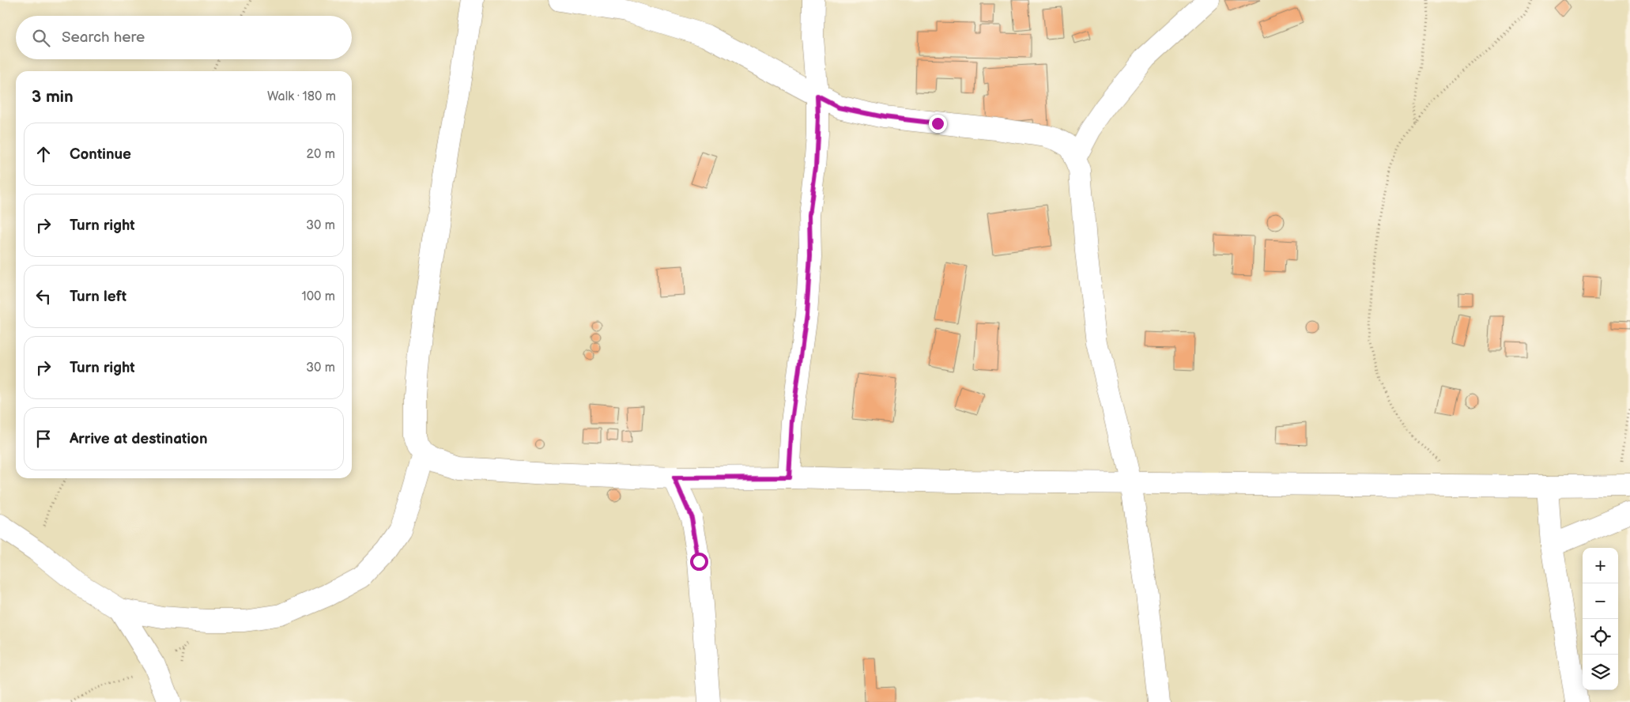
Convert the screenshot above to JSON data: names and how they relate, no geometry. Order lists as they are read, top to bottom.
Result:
{
  "page": {
    "search": "Search here",
    "heading": ["3 min", "Walk · 180 m"],
    "list": [
      ["Continue", "20 m"],
      ["Turn right", "30 m"],
      ["Turn left", "100 m"],
      ["Turn right", "30 m"],
      "Arrive at destination"
    ],
    "map_buttons": ["+", "−"]
  }
}
